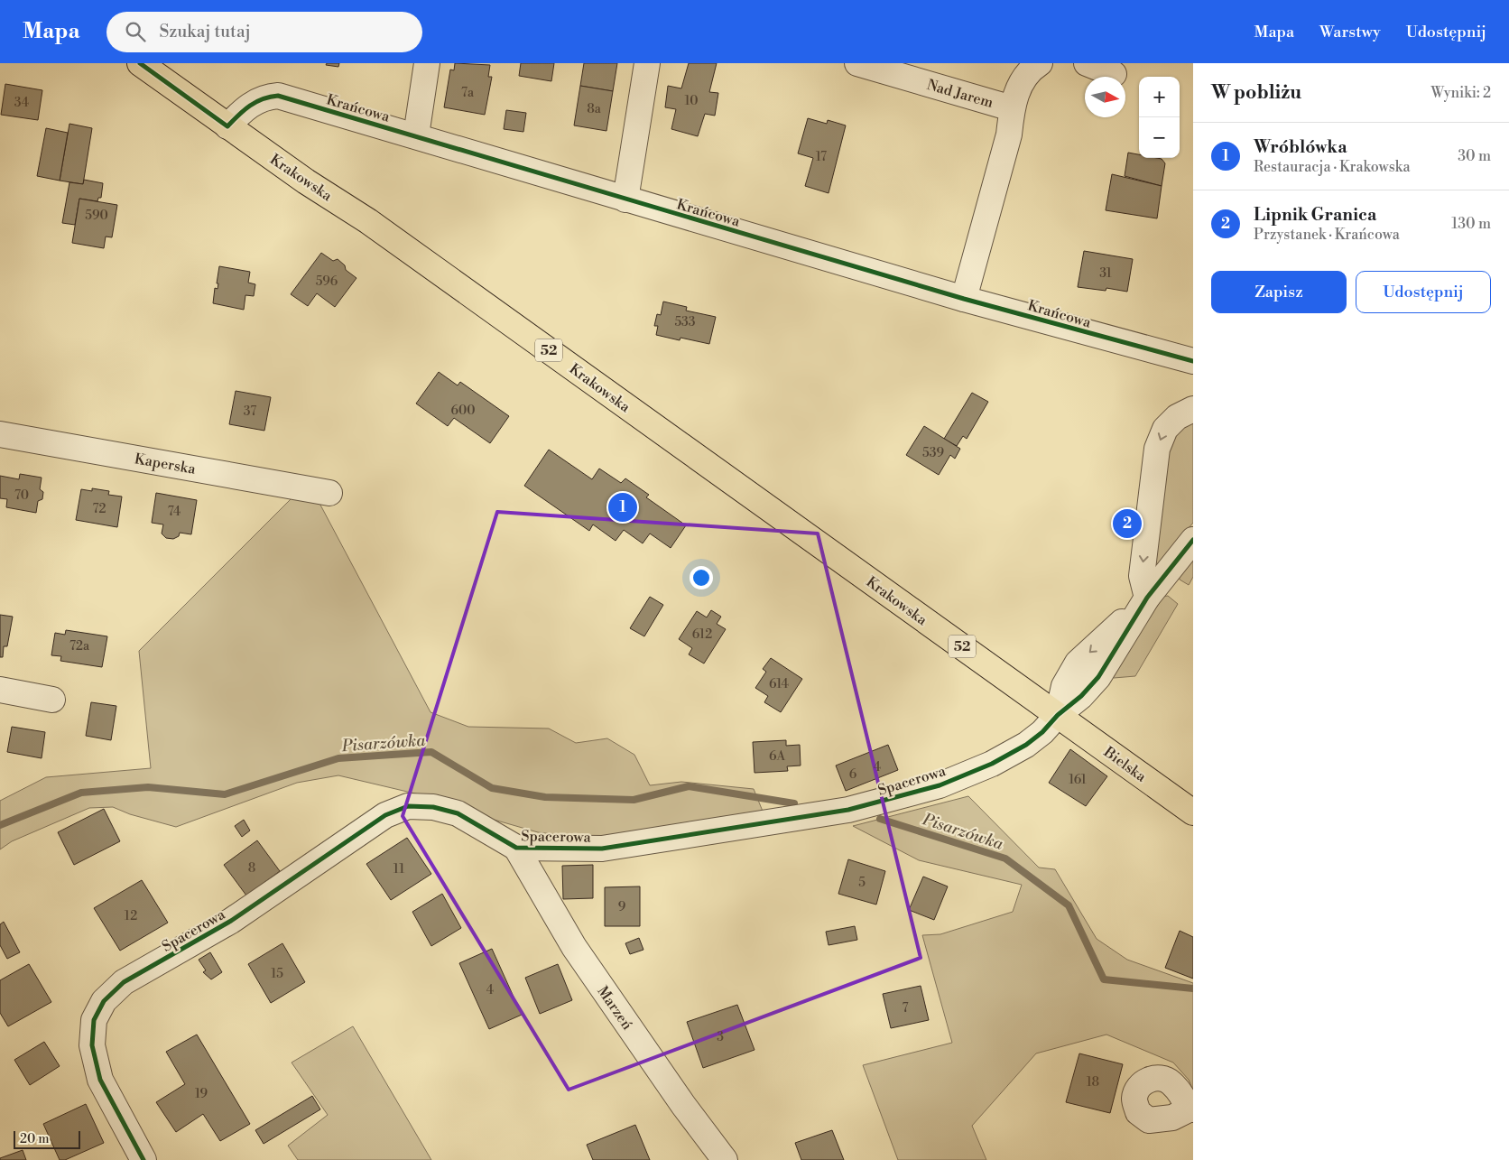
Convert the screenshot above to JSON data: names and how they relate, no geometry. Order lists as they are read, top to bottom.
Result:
{
  "streets": {
    "main road": ["Krakowska", "52", "Bielska"],
    "street": [
      "Nad Jarem",
      "Krańcowa",
      "Kaperska",
      "Spacerowa",
      "Marzeń"
    ]
  },
  "crossings": [
    ["Krańcowa", "Krakowska"],
    ["Krakowska", "Bielska"],
    ["Krakowska", "Spacerowa"],
    ["Bielska", "Spacerowa"],
    ["Spacerowa", "Marzeń"]
  ],
  "water": ["Pisarzówka"],
  "house_numbers": [
    "7a",
    "10",
    "34",
    "8a",
    "17",
    "590",
    "31",
    "596",
    "533",
    "600",
    "37",
    "539",
    "70",
    "72",
    "74",
    "612",
    "72a",
    "614",
    "6A",
    "4",
    "6",
    "161",
    "8",
    "11",
    "5",
    "9",
    "12",
    "15",
    "4",
    "7",
    "3",
    "18",
    "19"
  ],
  "scale_bar": "20 m",
  "north": "right",
  "page": {
    "header": "Mapa",
    "search": "Szukaj tutaj",
    "nav": ["Mapa", "Warstwy", "Udostępnij"],
    "heading": ["W pobliżu", "Wyniki: 2"],
    "map_buttons": ["+", "−"],
    "list": [
      {
        "mark": "1",
        "name": "Wróblówka",
        "note": "Restauracja · Krakowska",
        "value": "30 m"
      },
      {
        "mark": "2",
        "name": "Lipnik Granica",
        "note": "Przystanek · Krańcowa",
        "value": "130 m"
      }
    ],
    "buttons": ["Zapisz", "Udostępnij"],
    "pins": ["1", "2"],
    "scale": "20 m"
  }
}
